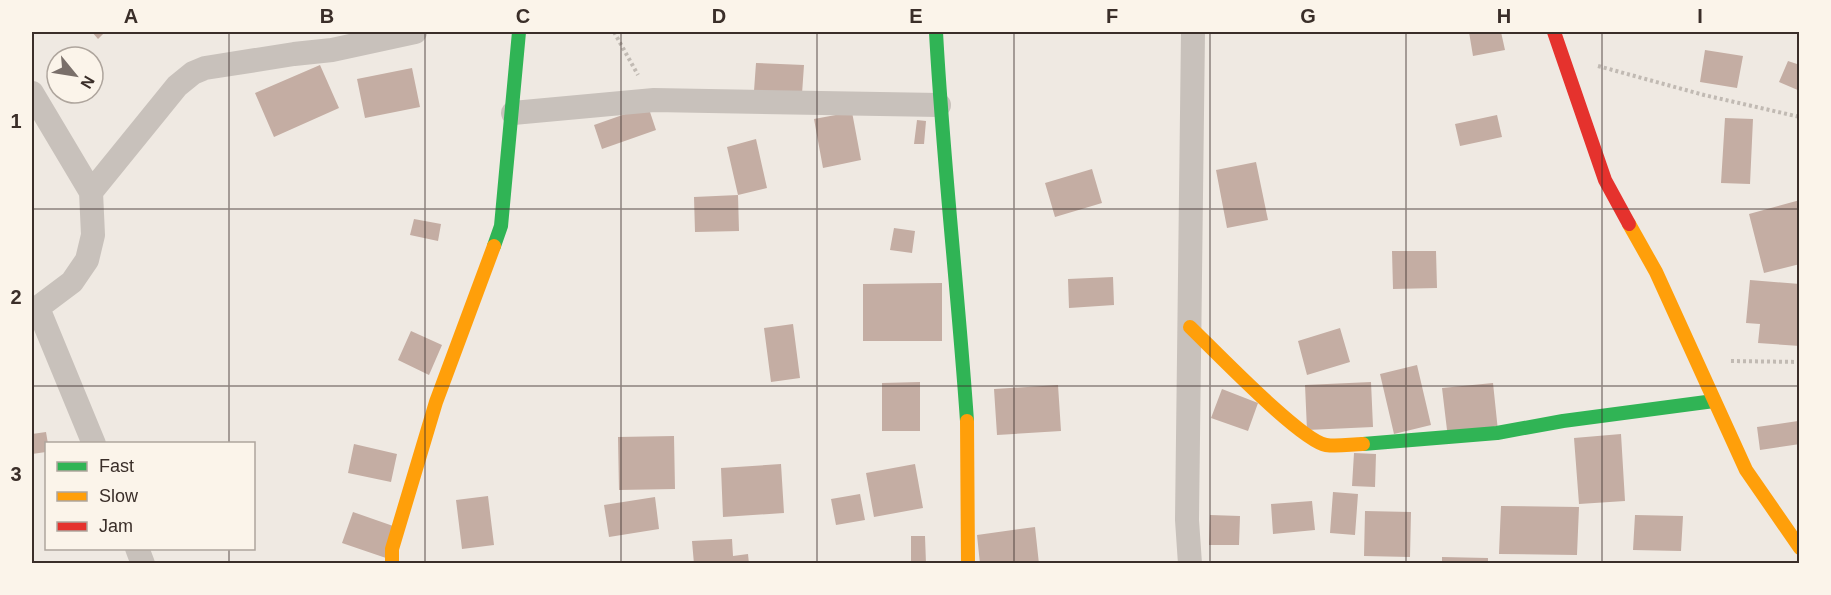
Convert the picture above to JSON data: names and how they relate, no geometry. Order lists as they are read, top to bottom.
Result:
{
  "legend": ["Fast", "Slow", "Jam"],
  "north": "bottom right",
  "grid": {
    "columns": [
      "A",
      "B",
      "C",
      "D",
      "E",
      "F",
      "G",
      "H",
      "I"
    ],
    "rows": ["1", "2", "3"]
  }
}
